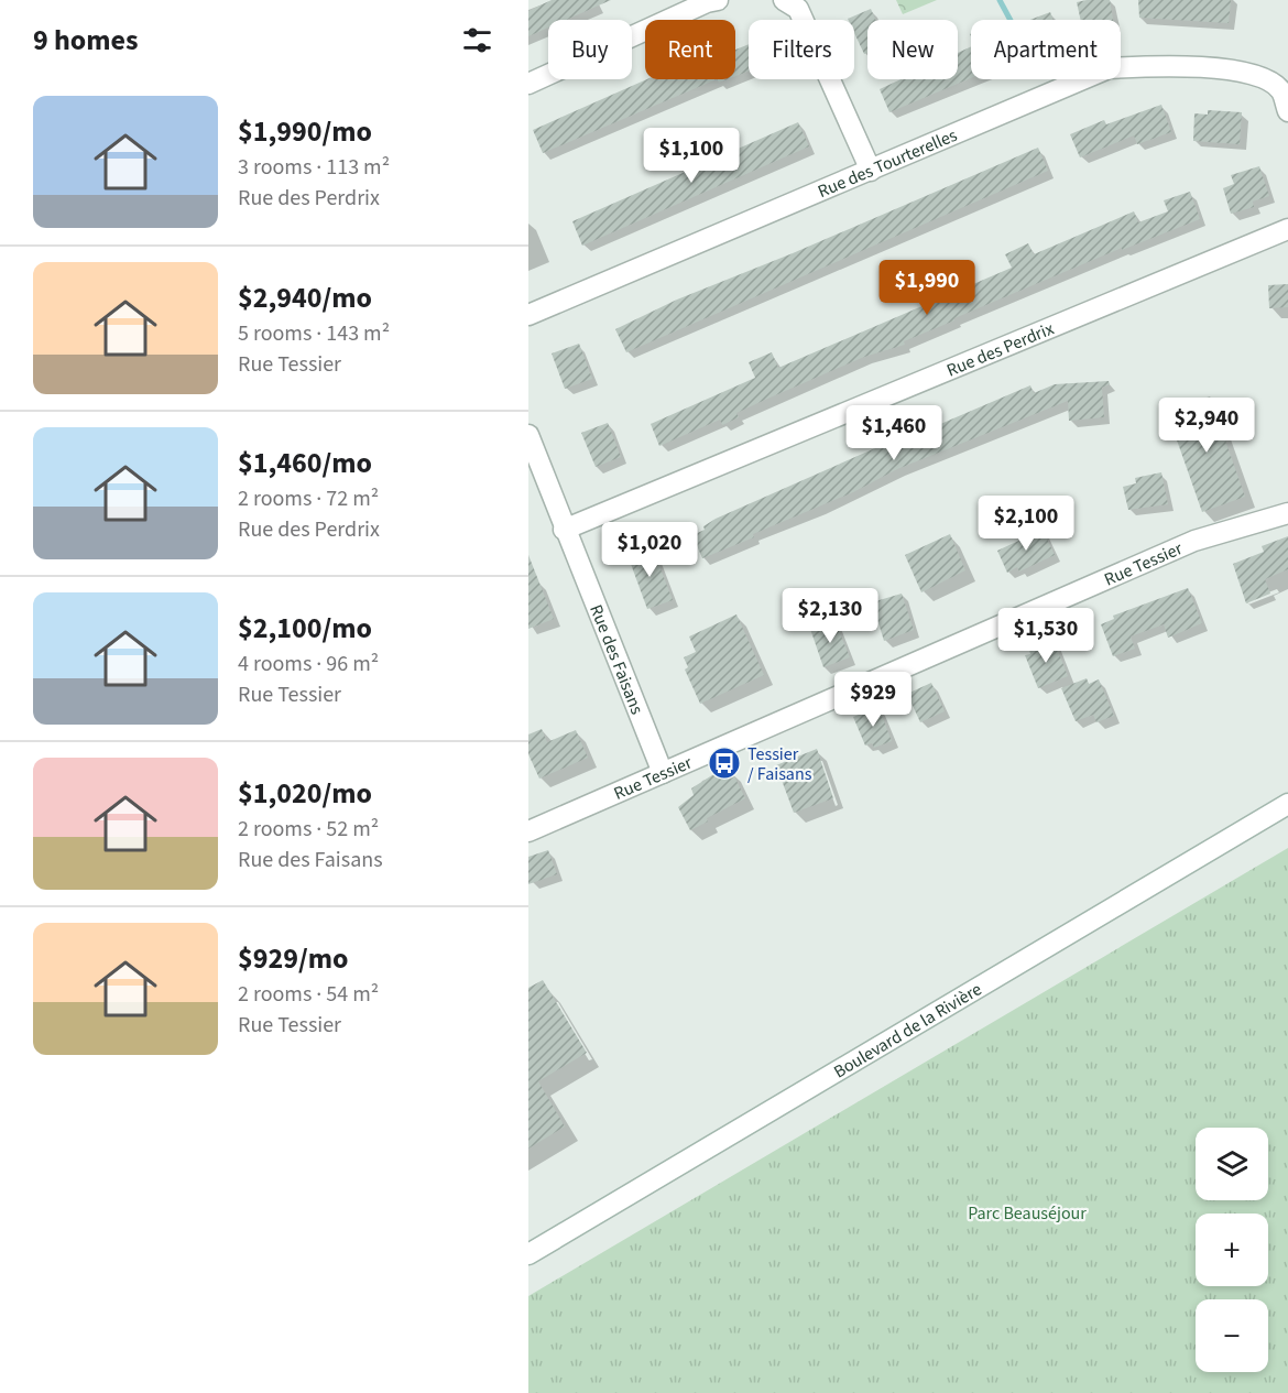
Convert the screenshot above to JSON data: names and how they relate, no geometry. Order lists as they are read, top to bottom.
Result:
{
  "streets": {
    "street": [
      "Rue des Tourterelles",
      "Rue des Perdrix",
      "Rue Tessier",
      "Rue des Faisans",
      "Boulevard de la Rivière"
    ]
  },
  "crossings": [
    ["Rue des Perdrix", "Rue des Faisans"],
    ["Rue Tessier", "Rue des Faisans"]
  ],
  "parks": ["Parc Beauséjour"],
  "places": {
    "bus stop": ["Tessier / Faisans"]
  },
  "page": {
    "heading": "9 homes",
    "chip": [
      "Buy",
      "Rent",
      "Filters",
      "New",
      "Apartment"
    ],
    "list": [
      {
        "name": "$1,990/mo",
        "note": "3 rooms · 113 m² · Rue des Perdrix"
      },
      {
        "name": "$2,940/mo",
        "note": "5 rooms · 143 m² · Rue Tessier"
      },
      {
        "name": "$1,460/mo",
        "note": "2 rooms · 72 m² · Rue des Perdrix"
      },
      {
        "name": "$2,100/mo",
        "note": "4 rooms · 96 m² · Rue Tessier"
      },
      {
        "name": "$1,020/mo",
        "note": "2 rooms · 52 m² · Rue des Faisans"
      },
      {
        "name": "$929/mo",
        "note": "2 rooms · 54 m² · Rue Tessier"
      }
    ],
    "price": [
      "$1,100",
      "$1,990",
      "$2,940",
      "$1,460",
      "$2,100",
      "$1,020",
      "$2,130",
      "$1,530",
      "$929"
    ],
    "map_buttons": ["+", "−"]
  }
}
